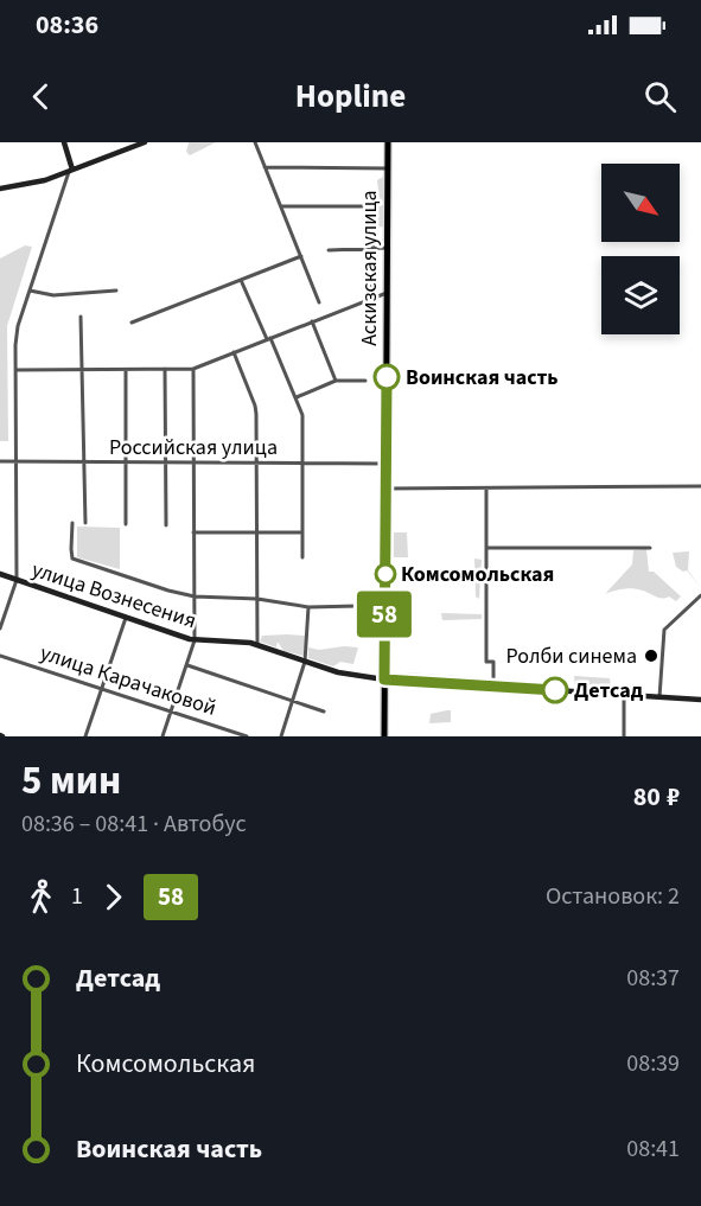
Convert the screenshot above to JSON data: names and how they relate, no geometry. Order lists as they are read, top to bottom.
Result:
{
  "streets": {
    "main road": ["Аскизская улица"],
    "street": ["Российская улица", "улица Вознесения", "улица Карачаковой"]
  },
  "crossings": [
    ["Аскизская улица", "Российская улица"],
    ["Аскизская улица", "улица Вознесения"]
  ],
  "places": [
    "Воинская часть",
    "Комсомольская",
    "Ролби синема",
    "Детсад"
  ],
  "lines": ["bus line 58"],
  "north": "bottom right",
  "page": {
    "status": "08:36",
    "header": "Hopline",
    "on_map": "58",
    "heading": ["5 мин", "08:36 – 08:41 · Автобус", "80 ₽"],
    "legs": ["1", "58", "Остановок: 2"],
    "list": [
      {
        "name": "Детсад",
        "value": "08:37"
      },
      {
        "name": "Комсомольская",
        "value": "08:39"
      },
      {
        "name": "Воинская часть",
        "value": "08:41"
      }
    ]
  }
}
